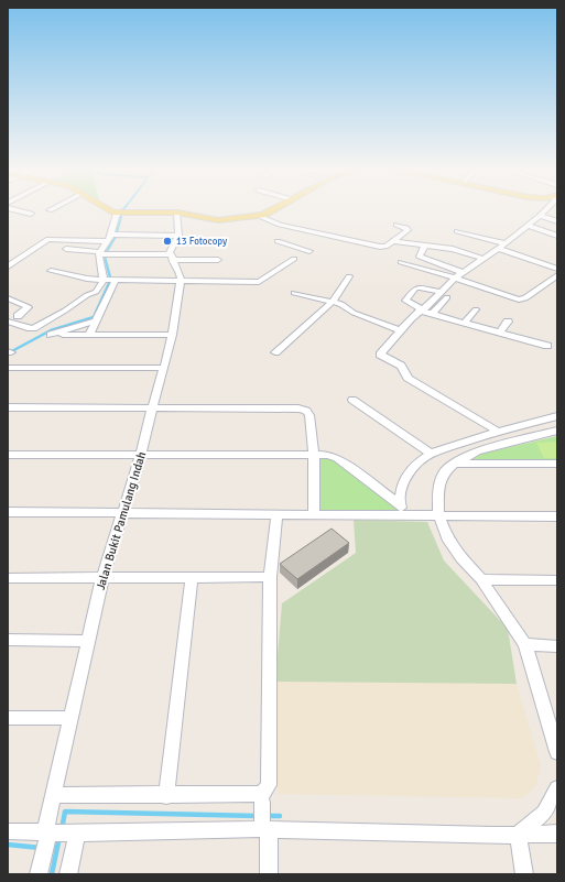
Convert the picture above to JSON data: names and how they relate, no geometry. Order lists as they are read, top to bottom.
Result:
{
  "streets": {
    "street": ["Jalan Bukit Pamulang Indah"]
  },
  "places": ["13 Fotocopy"]
}
